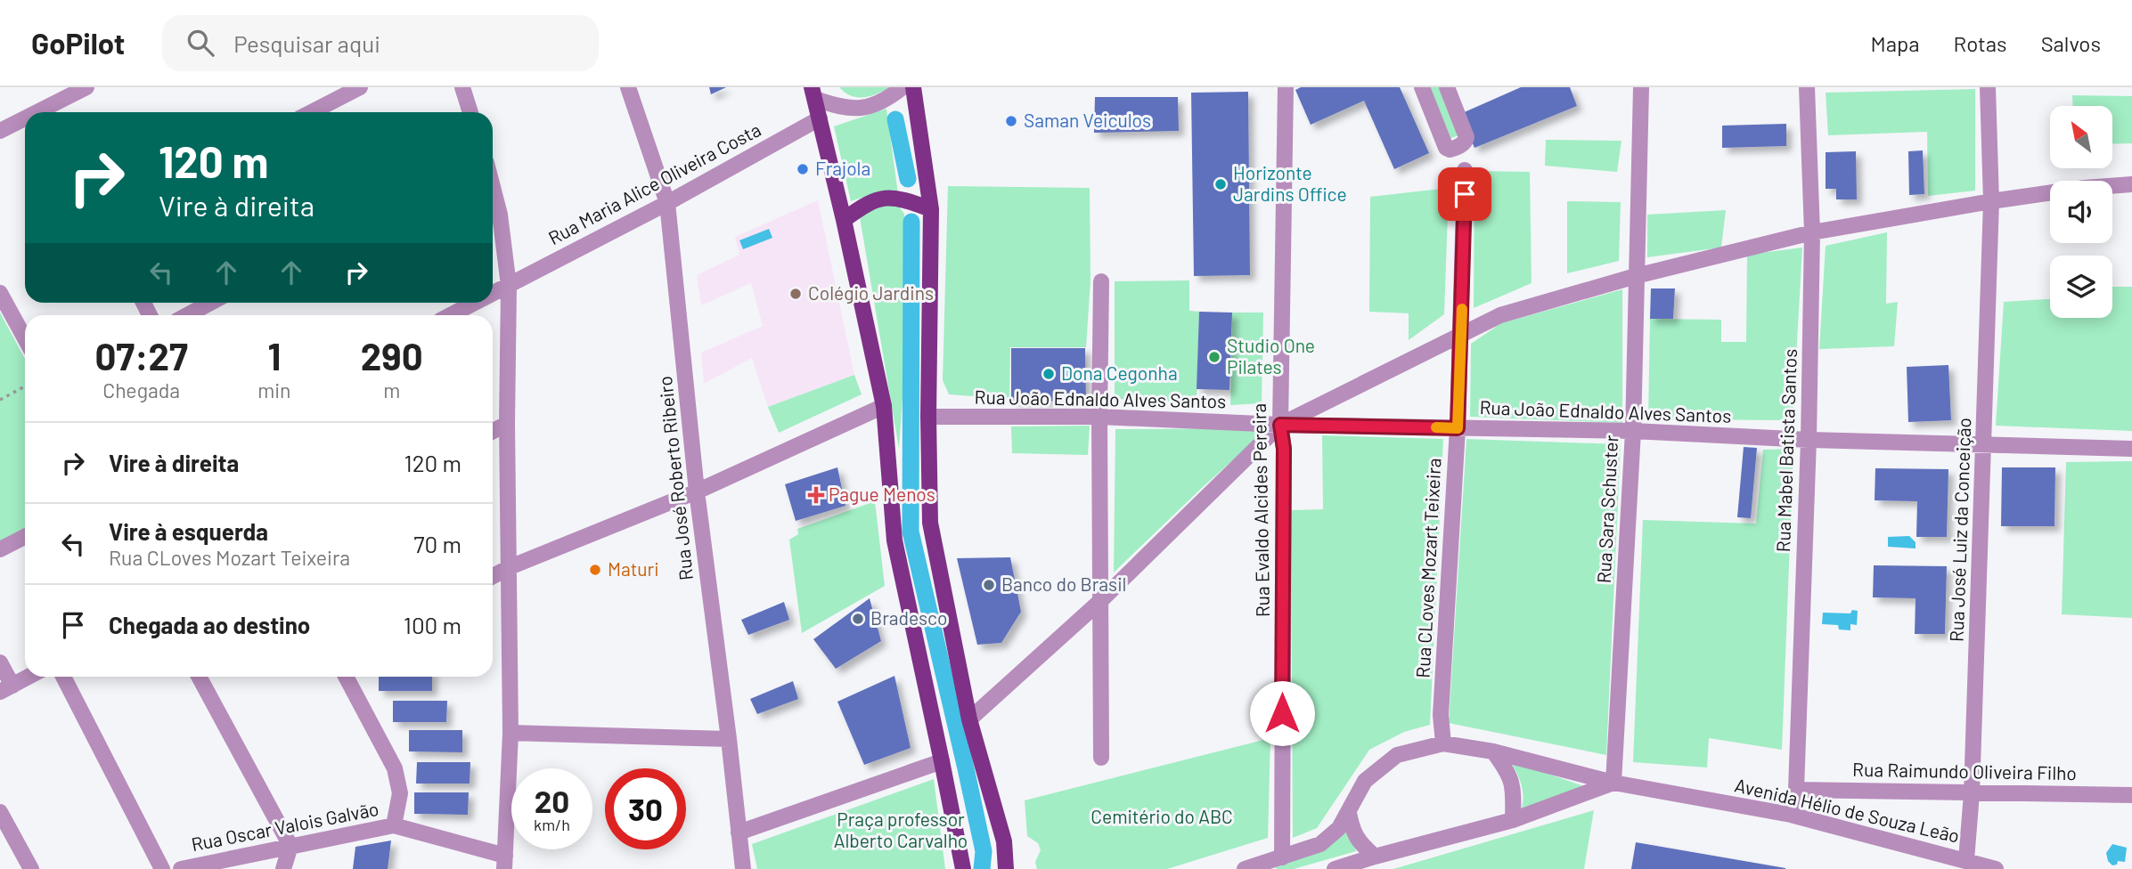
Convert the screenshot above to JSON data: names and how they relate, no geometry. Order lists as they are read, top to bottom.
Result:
{
  "streets": {
    "street": [
      "Rua Maria Alice Oliveira Costa",
      "Rua João Ednaldo Alves Santos",
      "Rua Mabel Batista Santos",
      "Rua José Roberto Ribeiro",
      "Rua Sara Schuster",
      "Rua Evaldo Alcides Pereira",
      "Rua José Luiz da Conceição",
      "Rua CLoves Mozart Teixeira",
      "Rua Raimundo Oliveira Filho",
      "Avenida Hélio de Souza Leão",
      "Rua Oscar Valois Galvão"
    ]
  },
  "crossings": [
    ["Rua Maria Alice Oliveira Costa", "Rua José Roberto Ribeiro"],
    ["Rua João Ednaldo Alves Santos", "Rua Mabel Batista Santos"],
    ["Rua João Ednaldo Alves Santos", "Rua Sara Schuster"],
    ["Rua João Ednaldo Alves Santos", "Rua Evaldo Alcides Pereira"],
    ["Rua João Ednaldo Alves Santos", "Rua José Luiz da Conceição"],
    ["Rua João Ednaldo Alves Santos", "Rua CLoves Mozart Teixeira"],
    ["Rua Mabel Batista Santos", "Rua Raimundo Oliveira Filho"],
    ["Rua Mabel Batista Santos", "Avenida Hélio de Souza Leão"],
    ["Rua Sara Schuster", "Avenida Hélio de Souza Leão"],
    ["Rua Evaldo Alcides Pereira", "Avenida Hélio de Souza Leão"],
    ["Rua José Luiz da Conceição", "Rua Raimundo Oliveira Filho"],
    ["Rua José Luiz da Conceição", "Avenida Hélio de Souza Leão"],
    ["Rua CLoves Mozart Teixeira", "Avenida Hélio de Souza Leão"]
  ],
  "parks": ["Cemitério do ABC", "Praça professor Alberto Carvalho"],
  "places": {
    "other": [
      "Saman Veiculos",
      "Frajola",
      "Horizonte Jardins Office",
      "Colégio Jardins",
      "Studio One Pilates",
      "Dona Cegonha",
      "Maturi",
      "Banco do Brasil",
      "Bradesco"
    ],
    "health": ["Pague Menos"]
  },
  "north": "top left",
  "page": {
    "header": "GoPilot",
    "search": "Pesquisar aqui",
    "nav": ["Mapa", "Rotas", "Salvos"],
    "turn": ["120 m", "Vire à direita"],
    "eta": [
      "07:27",
      "Chegada",
      "1",
      "min",
      "290",
      "m"
    ],
    "list": [
      {
        "name": "Vire à direita",
        "value": "120 m"
      },
      {
        "name": "Vire à esquerda",
        "note": "Rua CLoves Mozart Teixeira",
        "value": "70 m"
      },
      {
        "name": "Chegada ao destino",
        "value": "100 m"
      }
    ],
    "speed": "20 km/h",
    "limit": "30"
  }
}
